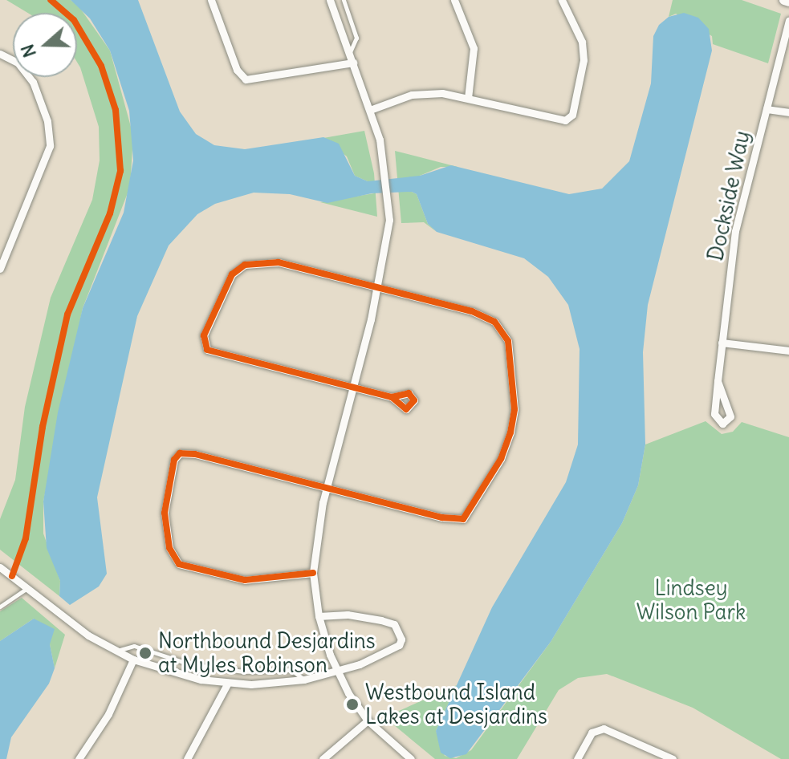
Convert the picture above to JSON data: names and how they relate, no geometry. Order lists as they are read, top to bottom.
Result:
{
  "streets": {
    "street": ["Dockside Way"]
  },
  "parks": ["Lindsey Wilson Park"],
  "places": ["Northbound Desjardins at Myles Robinson", "Westbound Island Lakes at Desjardins"],
  "north": "left"
}
